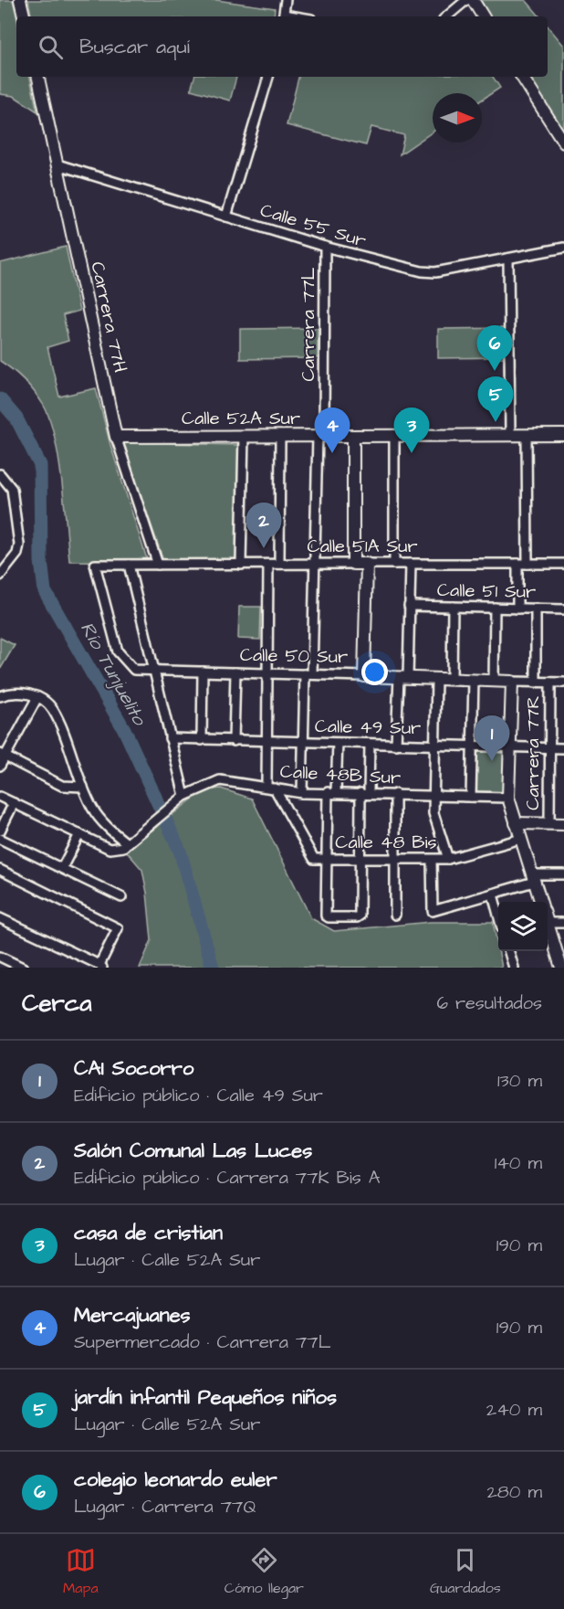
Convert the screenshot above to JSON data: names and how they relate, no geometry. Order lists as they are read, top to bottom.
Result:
{
  "streets": {
    "street": [
      "Calle 55 Sur",
      "Carrera 77H",
      "Carrera 77L",
      "Calle 52A Sur",
      "Calle 51A Sur",
      "Calle 51 Sur",
      "Calle 50 Sur",
      "Calle 49 Sur",
      "Carrera 77R",
      "Calle 48B Sur",
      "Calle 48 Bis"
    ]
  },
  "crossings": [
    ["Calle 55 Sur", "Carrera 77H"],
    ["Calle 55 Sur", "Carrera 77L"],
    ["Carrera 77H", "Calle 52A Sur"],
    ["Carrera 77H", "Calle 51A Sur"],
    ["Carrera 77L", "Calle 52A Sur"],
    ["Carrera 77L", "Calle 51A Sur"],
    ["Carrera 77L", "Calle 50 Sur"],
    ["Carrera 77L", "Calle 49 Sur"],
    ["Carrera 77L", "Calle 48B Sur"],
    ["Calle 51A Sur", "Calle 50 Sur"],
    ["Calle 50 Sur", "Carrera 77R"],
    ["Calle 49 Sur", "Carrera 77R"],
    ["Calle 48B Sur", "Calle 48 Bis"]
  ],
  "water": ["Río Tunjuelito"],
  "north": "right",
  "page": {
    "search": "Buscar aquí",
    "pins": [
      "6",
      "5",
      "3",
      "4",
      "2",
      "1"
    ],
    "heading": ["Cerca", "6 resultados"],
    "list": [
      {
        "mark": "1",
        "name": "CAI Socorro",
        "note": "Edificio público · Calle 49 Sur",
        "value": "130 m"
      },
      {
        "mark": "2",
        "name": "Salón Comunal Las Luces",
        "note": "Edificio público · Carrera 77K Bis A",
        "value": "140 m"
      },
      {
        "mark": "3",
        "name": "casa de cristian",
        "note": "Lugar · Calle 52A Sur",
        "value": "190 m"
      },
      {
        "mark": "4",
        "name": "Mercajuanes",
        "note": "Supermercado · Carrera 77L",
        "value": "190 m"
      },
      {
        "mark": "5",
        "name": "jardín infantil Pequeños niños",
        "note": "Lugar · Calle 52A Sur",
        "value": "240 m"
      },
      {
        "mark": "6",
        "name": "colegio leonardo euler",
        "note": "Lugar · Carrera 77Q",
        "value": "280 m"
      }
    ],
    "nav": ["Mapa", "Cómo llegar", "Guardados"]
  }
}
